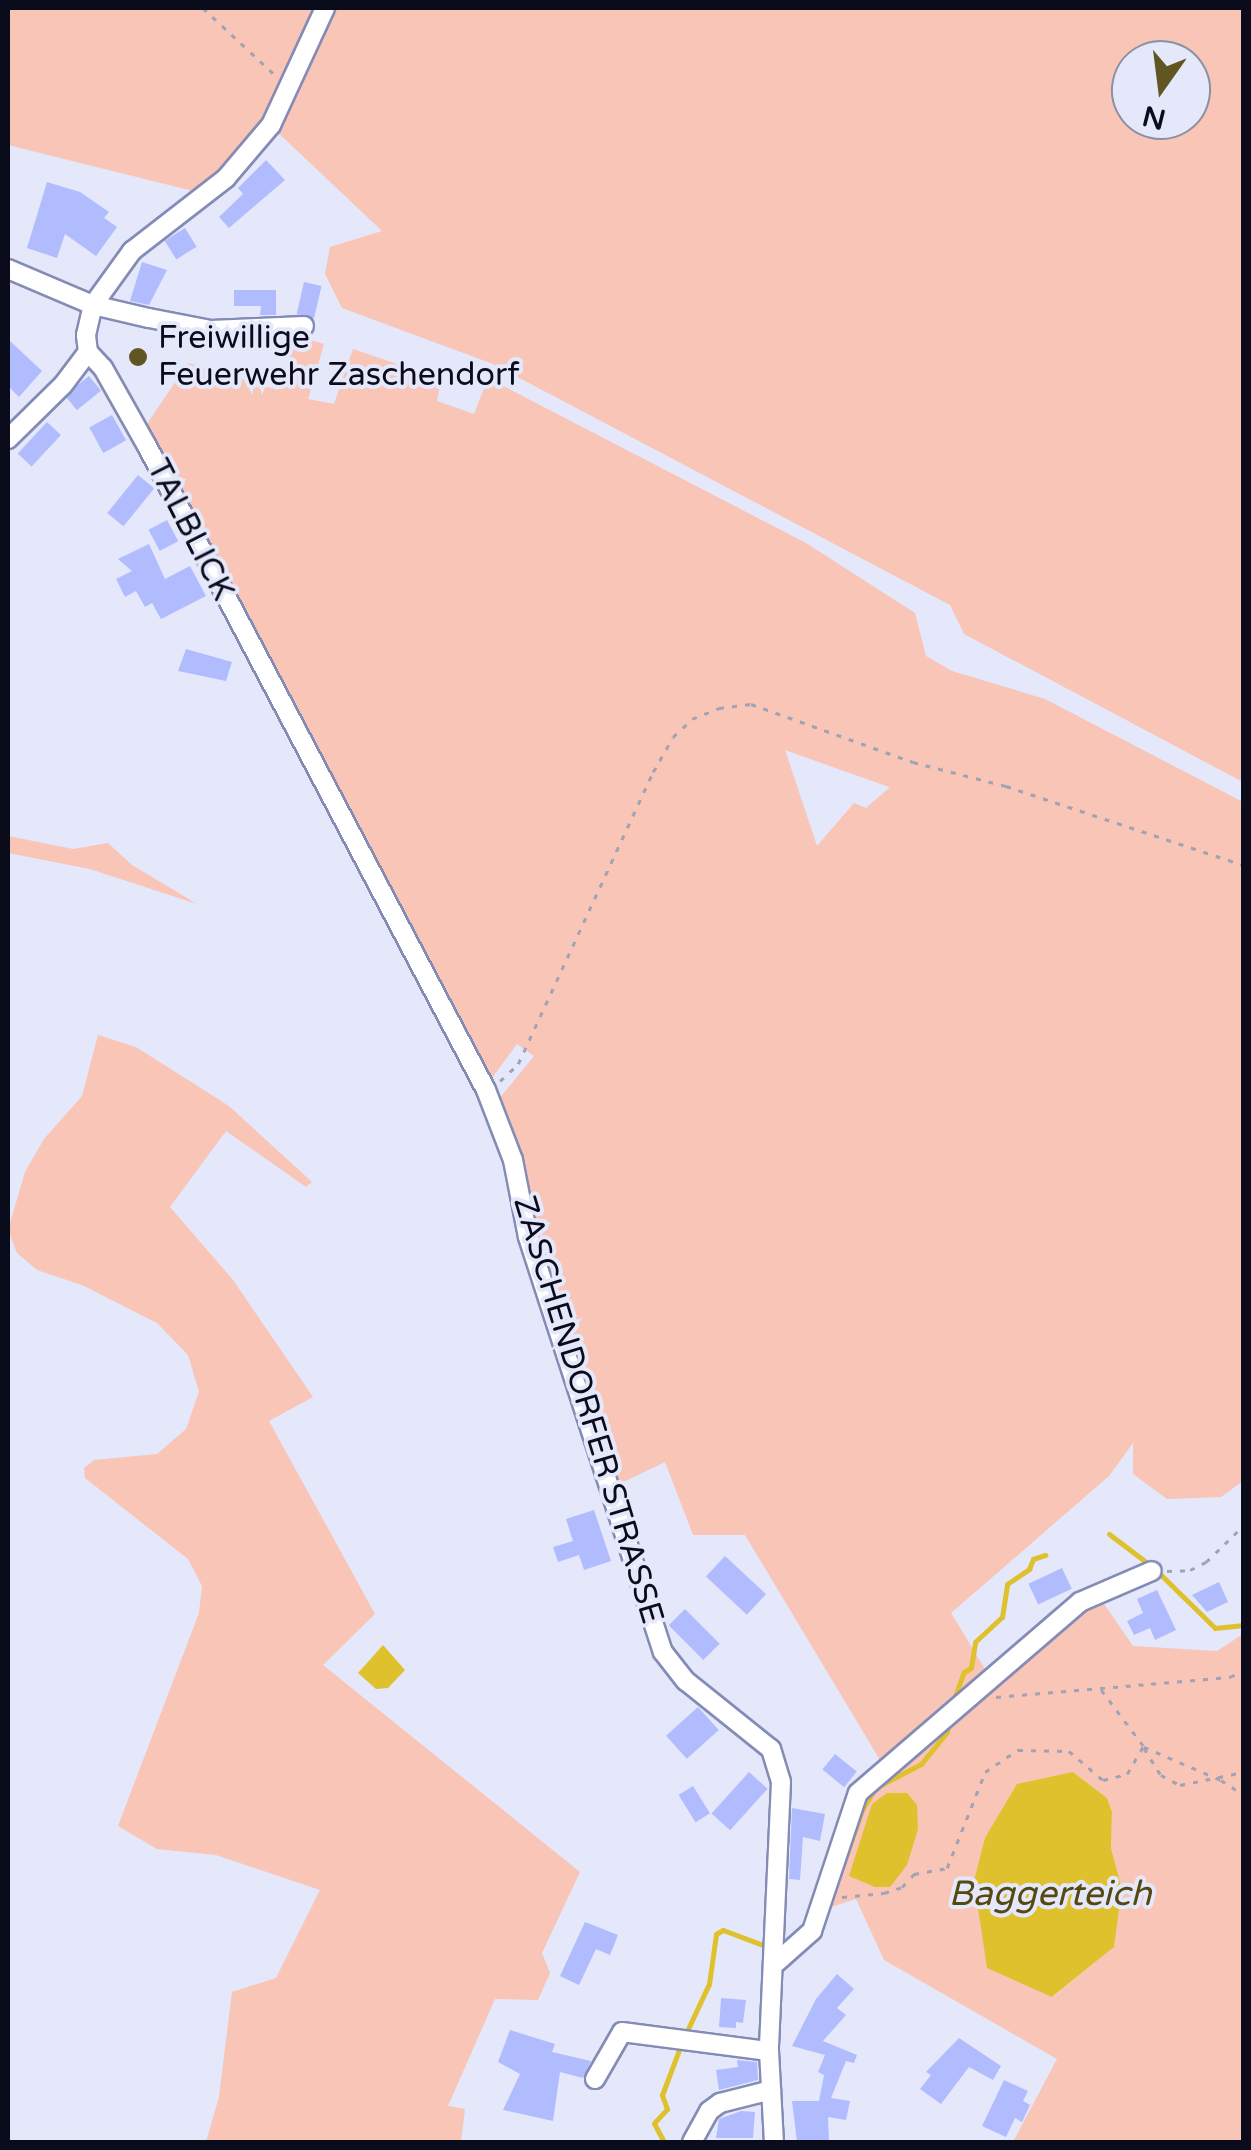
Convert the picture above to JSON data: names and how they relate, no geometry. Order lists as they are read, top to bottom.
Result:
{
  "streets": {
    "street": ["TALBLICK", "ZASCHENDORFER STRASSE"]
  },
  "crossings": [
    ["TALBLICK", "ZASCHENDORFER STRASSE"]
  ],
  "water": ["Baggerteich"],
  "places": ["Freiwillige Feuerwehr Zaschendorf"],
  "north": "bottom"
}
